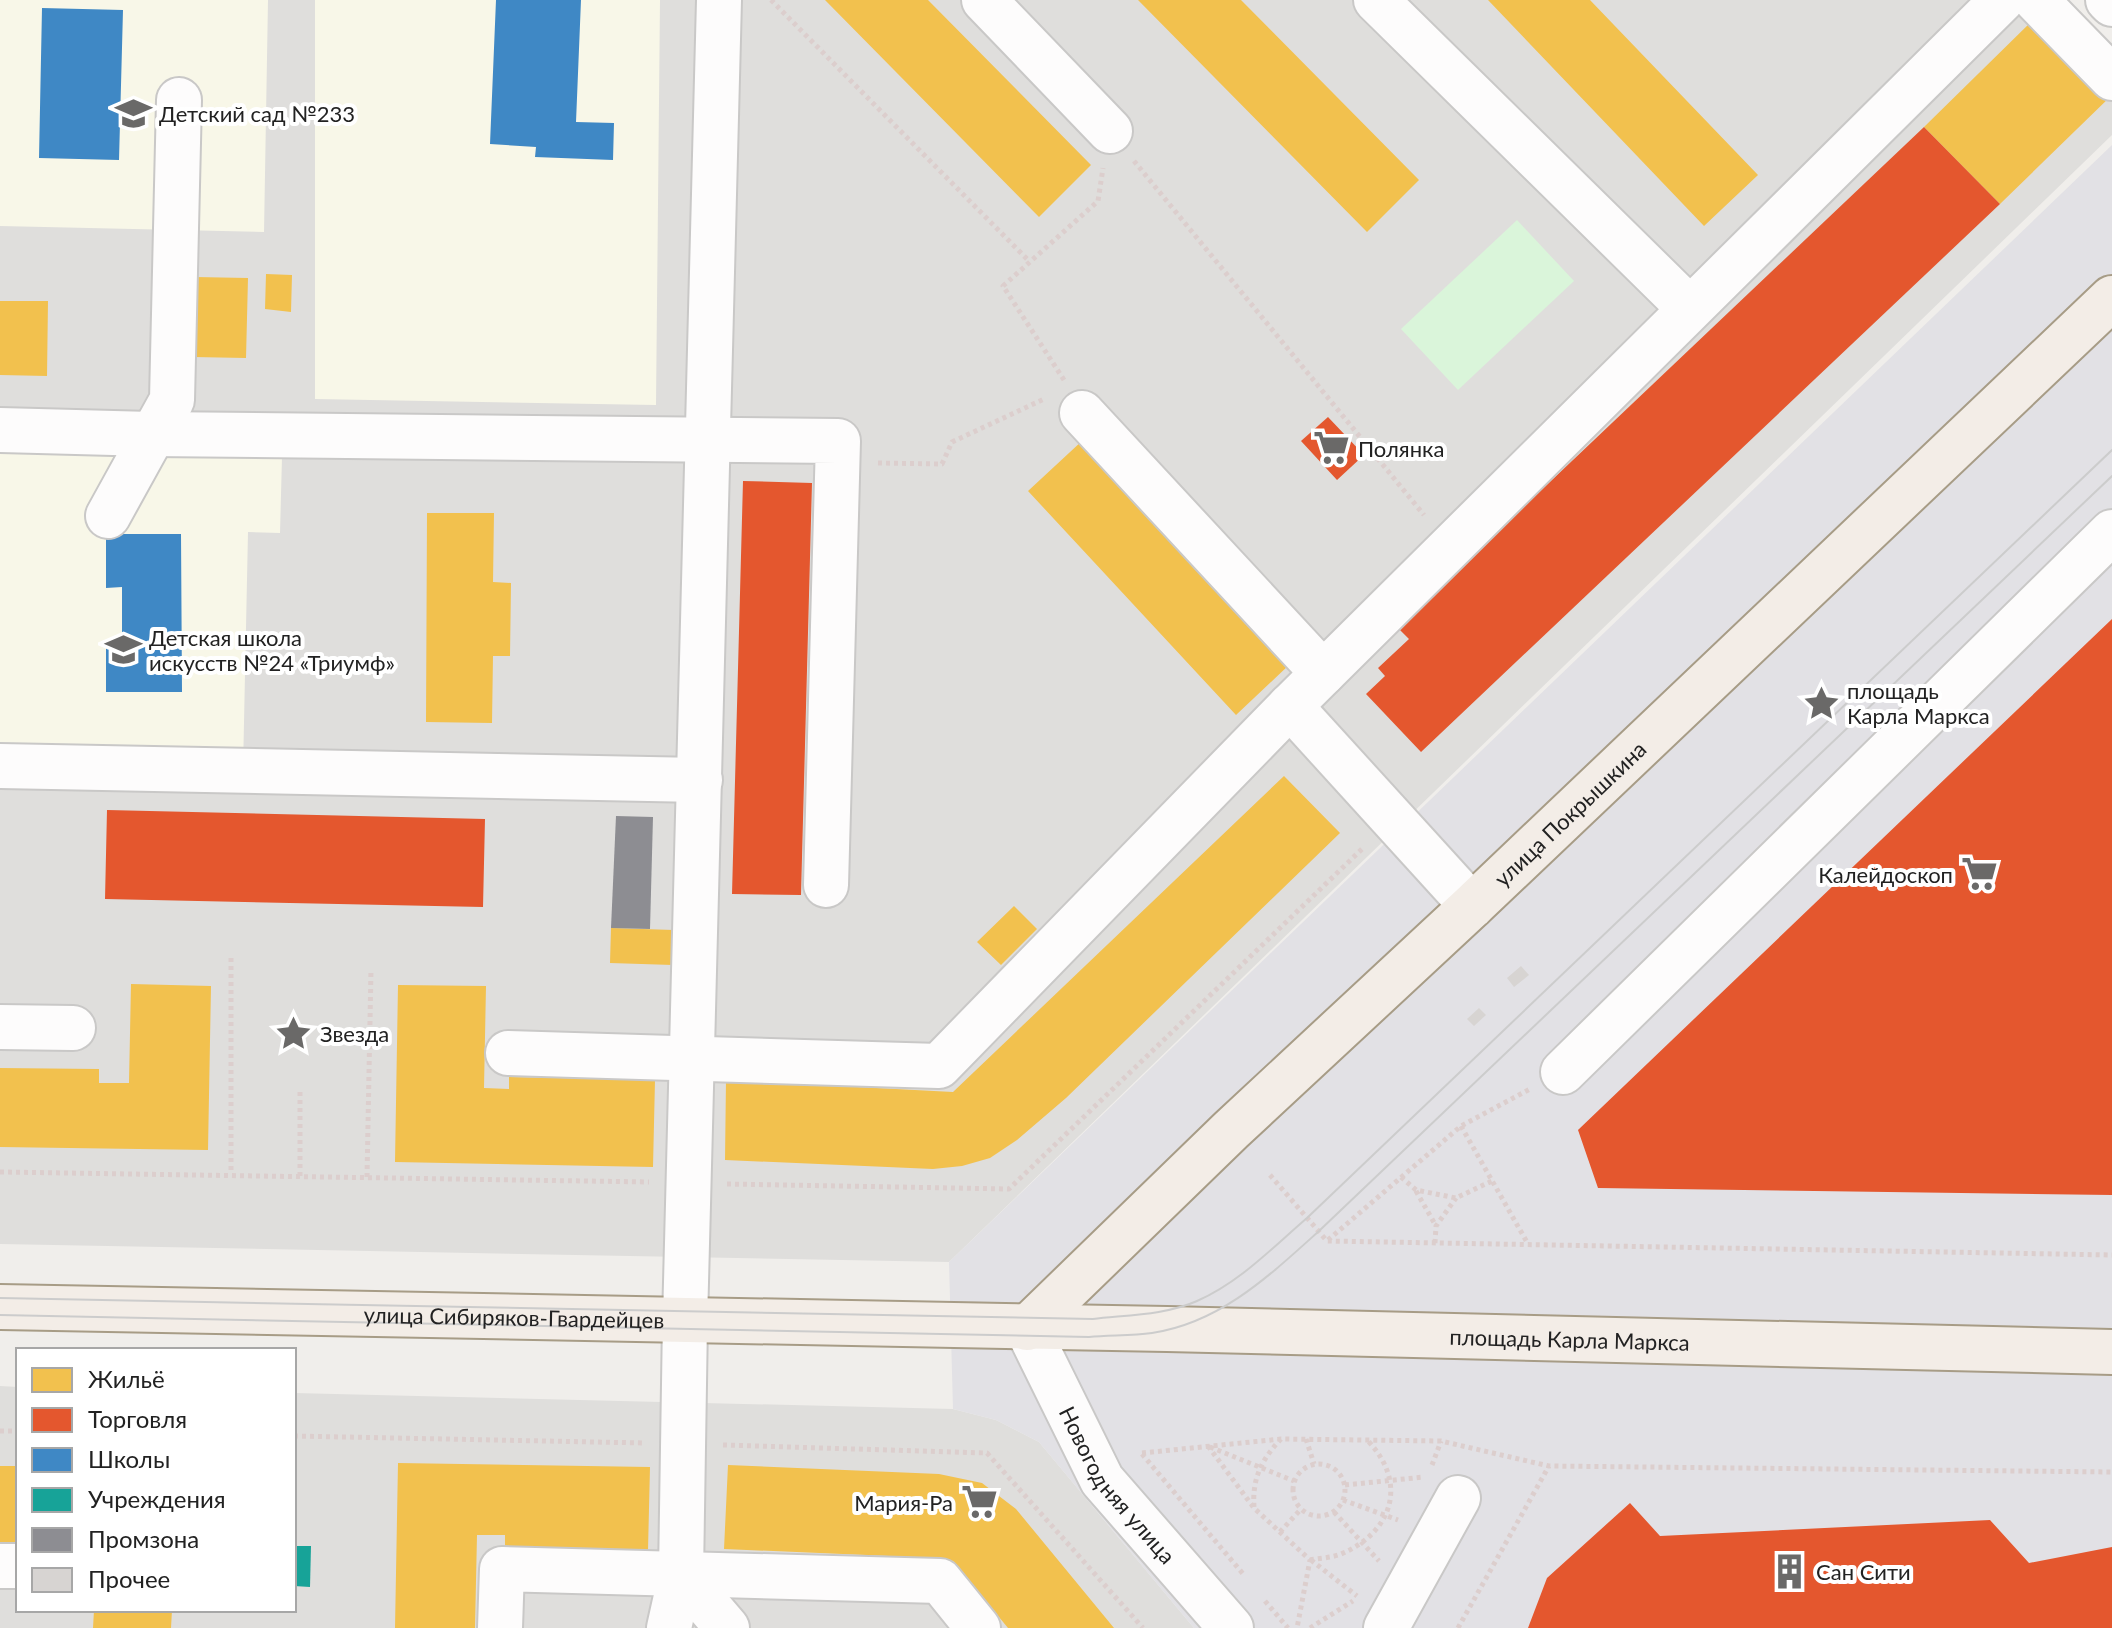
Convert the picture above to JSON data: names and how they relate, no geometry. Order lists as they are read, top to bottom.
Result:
{
  "streets": {
    "main road": ["улица Покрышкина", "улица Сибиряков-Гвардейцев", "площадь Карла Маркса"],
    "street": ["Новогодняя улица"]
  },
  "crossings": [
    ["улица Покрышкина", "улица Сибиряков-Гвардейцев"],
    ["улица Покрышкина", "площадь Карла Маркса"],
    ["улица Покрышкина", "Новогодняя улица"],
    ["улица Сибиряков-Гвардейцев", "площадь Карла Маркса"],
    ["улица Сибиряков-Гвардейцев", "Новогодняя улица"],
    ["площадь Карла Маркса", "Новогодняя улица"]
  ],
  "places": {
    "school or university": ["Детский сад №233", "Детская школа искусств №24 «Триумф»"],
    "supermarket": ["Полянка", "Калейдоскоп", "Мария-Ра"],
    "place": ["площадь Карла Маркса", "Звезда"],
    "building": ["Сан Сити"]
  },
  "legend": [
    "Жильё",
    "Торговля",
    "Школы",
    "Учреждения",
    "Промзона",
    "Прочее"
  ]
}
